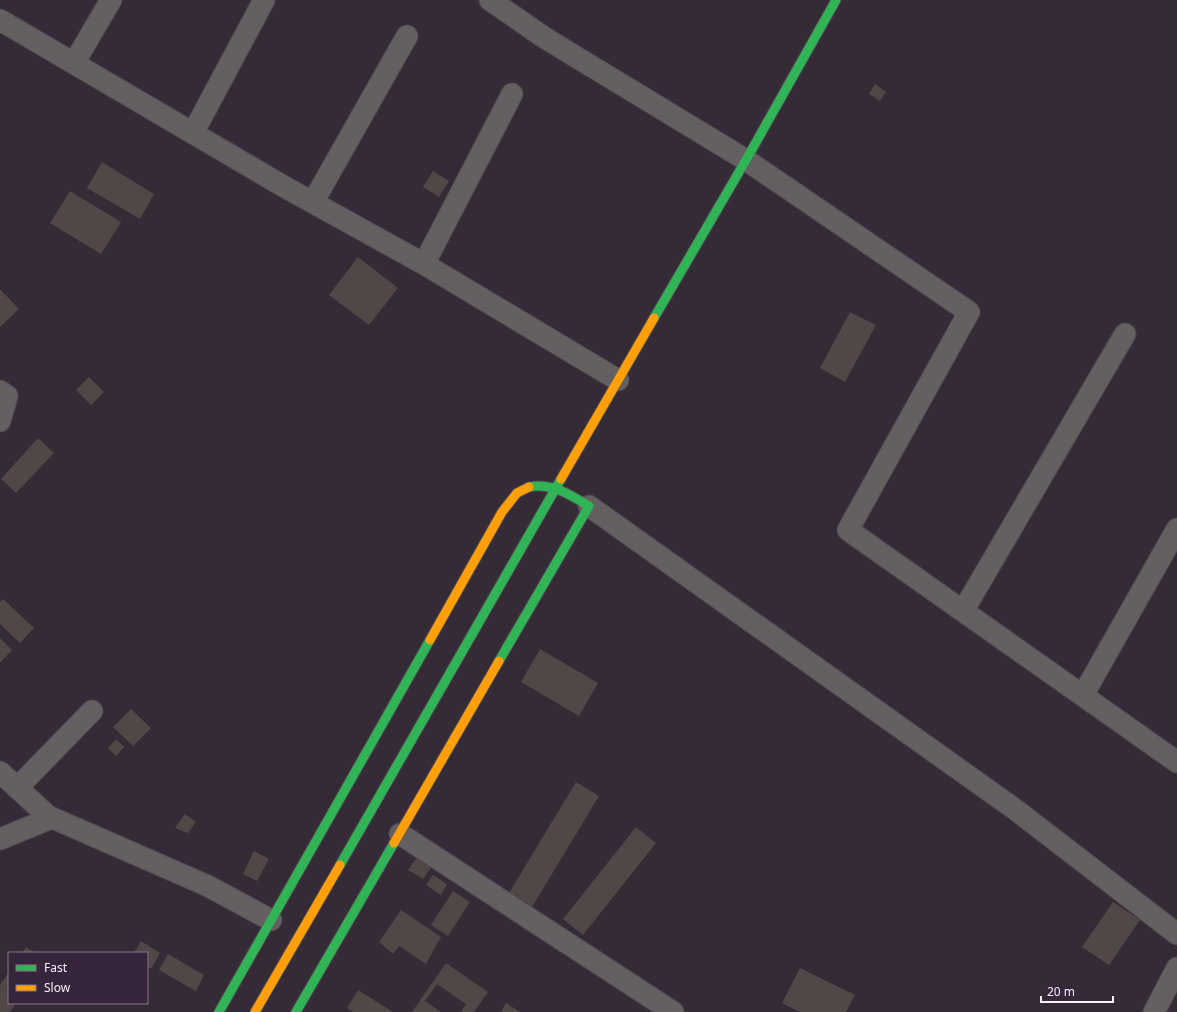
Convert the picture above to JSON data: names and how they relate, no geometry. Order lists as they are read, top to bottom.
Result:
{
  "legend": ["Fast", "Slow"],
  "scale_bar": "20 m"
}
